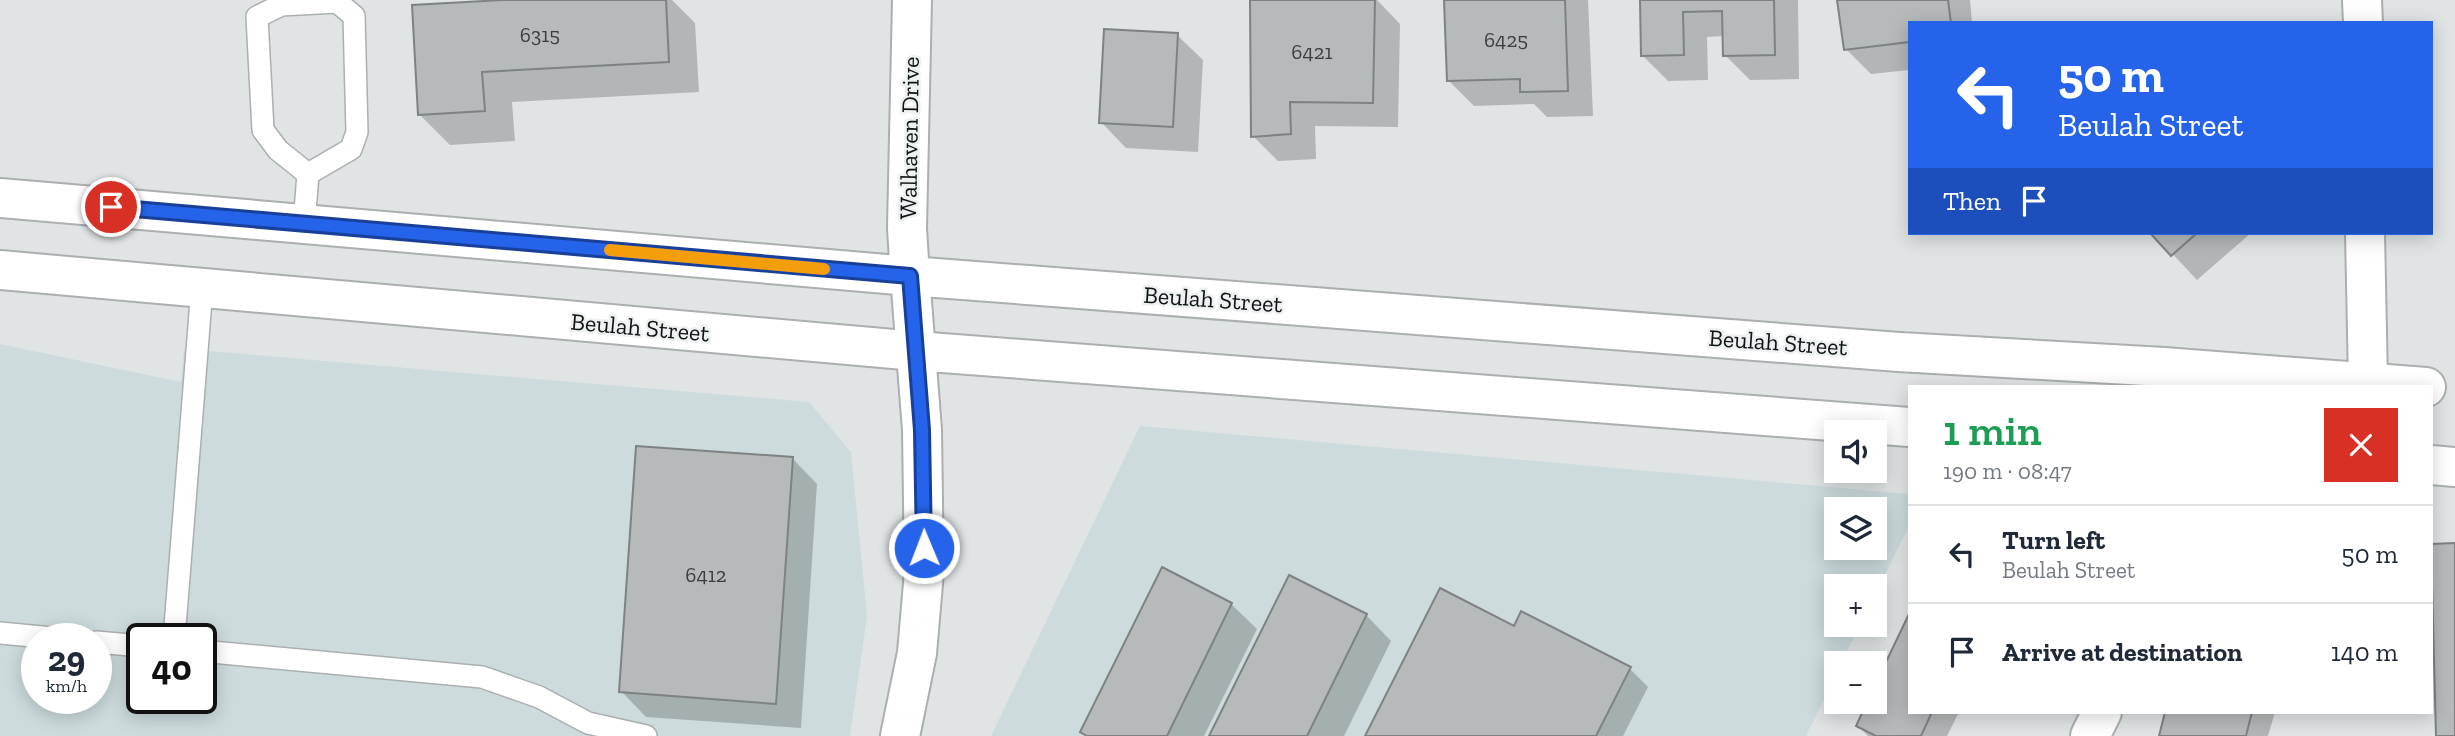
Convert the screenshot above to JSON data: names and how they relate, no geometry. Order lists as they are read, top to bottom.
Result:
{
  "streets": {
    "main road": ["Walhaven Drive", "Beulah Street"]
  },
  "crossings": [
    ["Walhaven Drive", "Beulah Street"]
  ],
  "house_numbers": [
    "6315",
    "6425",
    "6421",
    "6412"
  ],
  "page": {
    "turn": ["50 m", "Beulah Street"],
    "then": "Then",
    "heading": ["1 min", "190 m · 08:47"],
    "map_buttons": ["+", "−"],
    "list": [
      {
        "name": "Turn left",
        "note": "Beulah Street",
        "value": "50 m"
      },
      {
        "name": "Arrive at destination",
        "value": "140 m"
      }
    ],
    "speed": "29 km/h",
    "limit": "40"
  }
}
